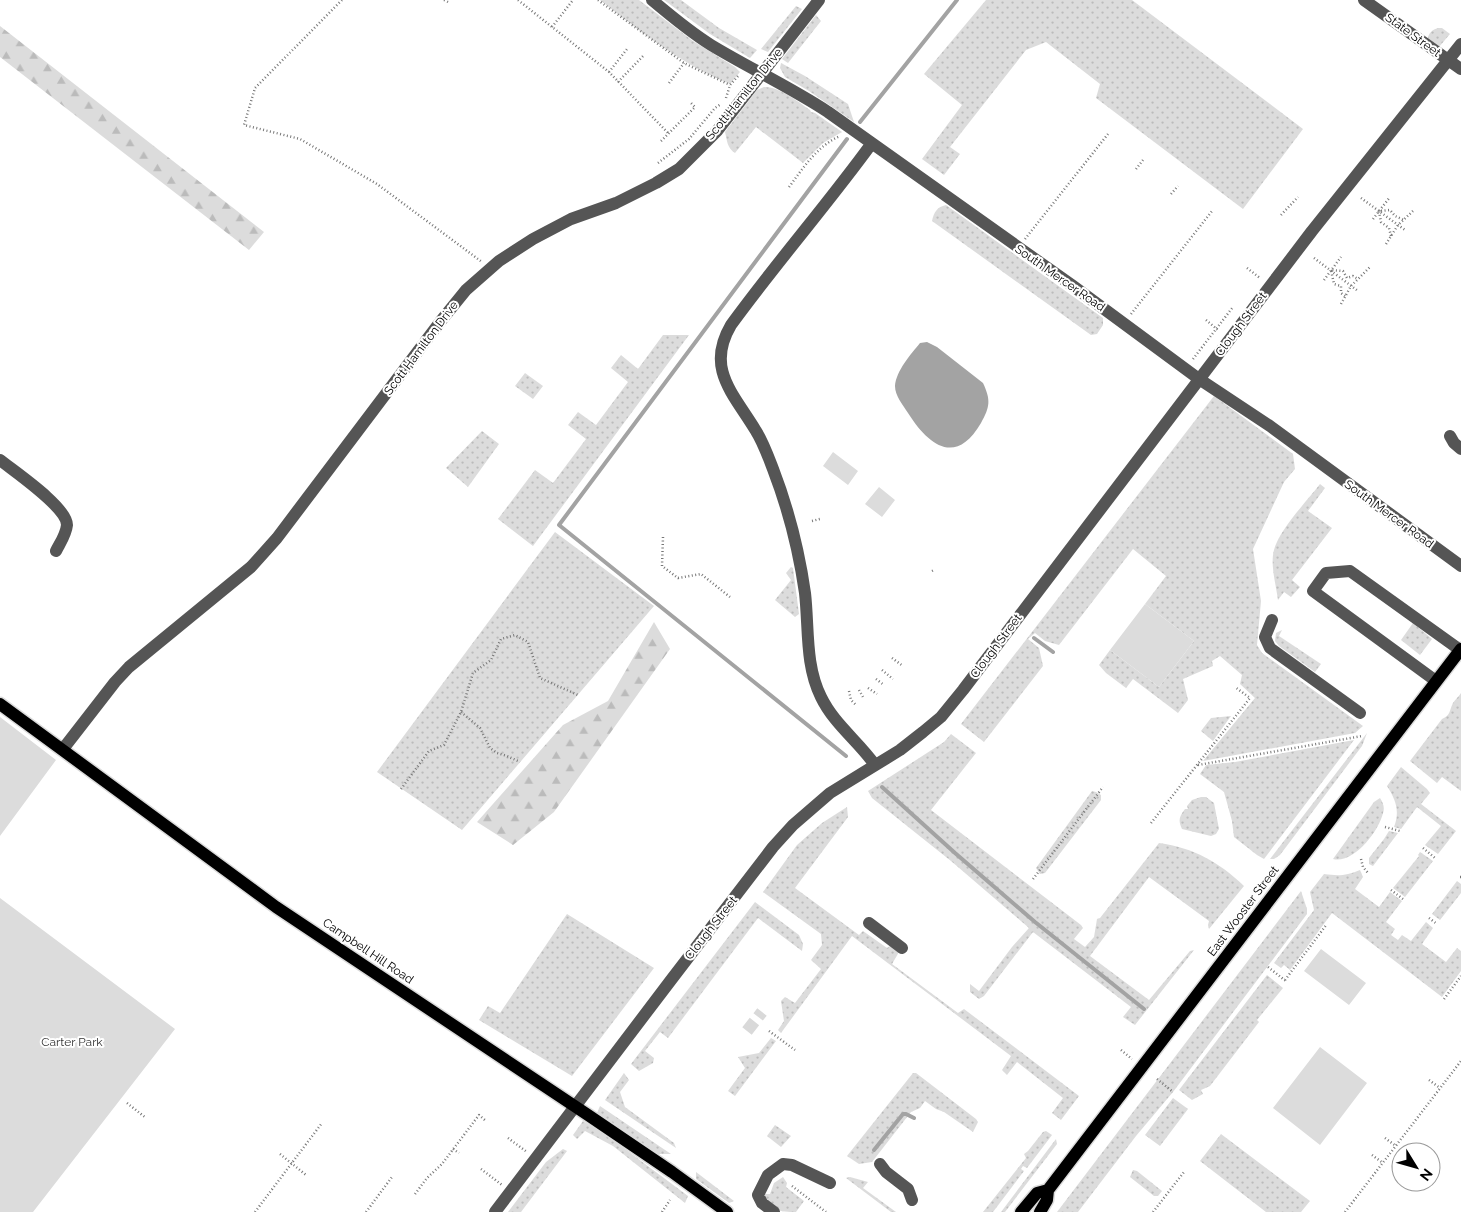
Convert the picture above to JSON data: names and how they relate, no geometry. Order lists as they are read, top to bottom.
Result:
{
  "streets": {
    "main road": ["East Wooster Street", "Campbell Hill Road"],
    "street": [
      "State Street",
      "Scott Hamilton Drive",
      "South Mercer Road",
      "Clough Street"
    ]
  },
  "crossings": [
    ["State Street", "Clough Street"],
    ["Scott Hamilton Drive", "South Mercer Road"],
    ["Scott Hamilton Drive", "Campbell Hill Road"],
    ["South Mercer Road", "Clough Street"],
    ["Clough Street", "Campbell Hill Road"]
  ],
  "parks": ["Carter Park"],
  "north": "bottom right"
}
